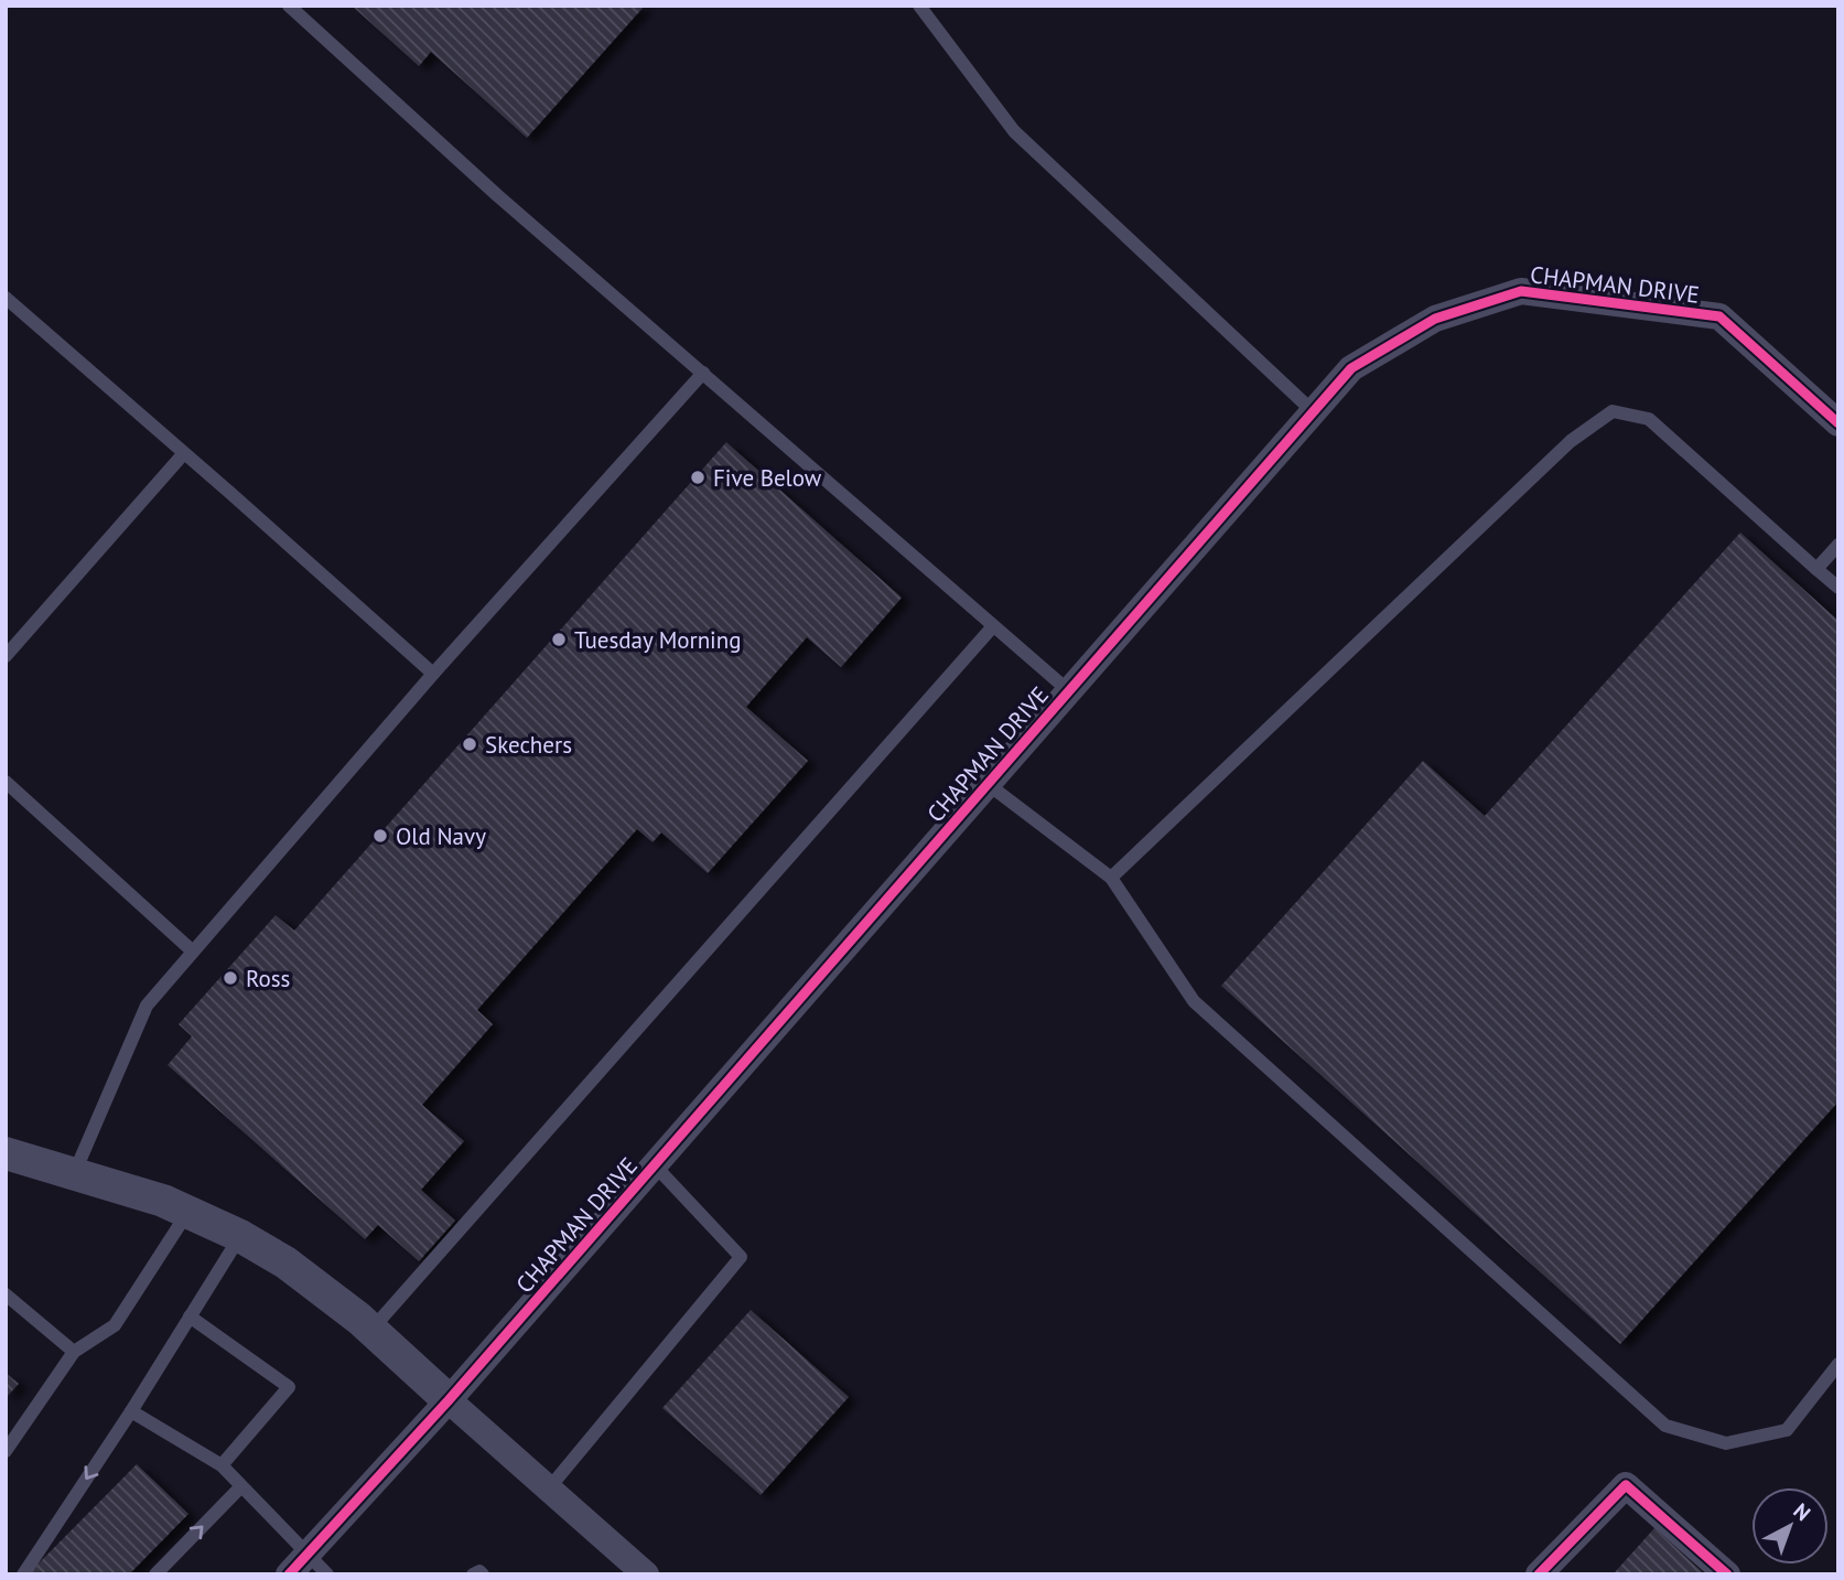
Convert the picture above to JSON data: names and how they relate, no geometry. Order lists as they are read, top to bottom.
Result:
{
  "streets": {
    "street": ["CHAPMAN DRIVE"]
  },
  "places": [
    "Five Below",
    "Tuesday Morning",
    "Skechers",
    "Old Navy",
    "Ross"
  ],
  "north": "top right"
}
